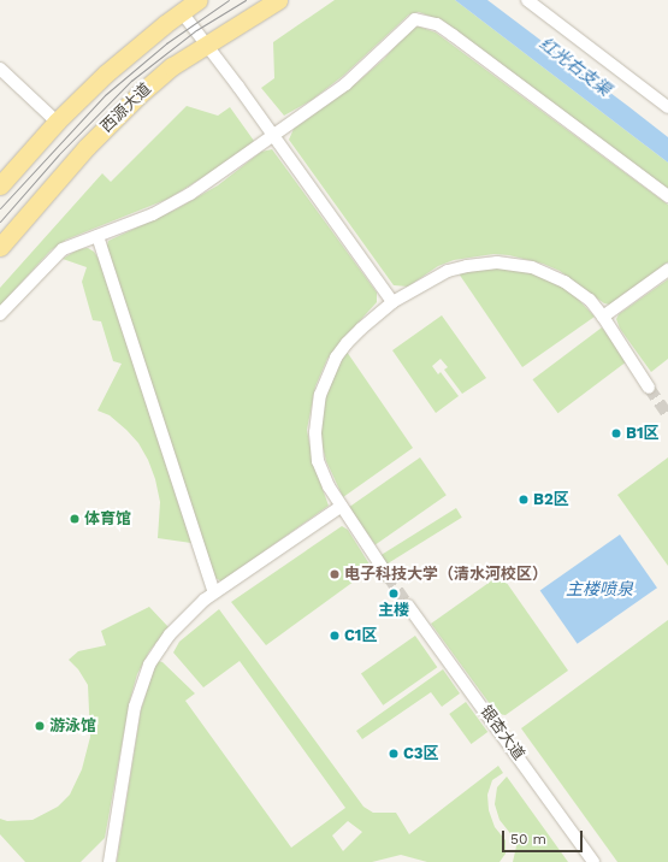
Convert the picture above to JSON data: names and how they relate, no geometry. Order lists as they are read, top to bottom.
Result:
{
  "streets": {
    "main road": ["西源大道"],
    "street": ["银杏大道"]
  },
  "water": ["红光右支渠", "主楼喷泉"],
  "places": [
    "B1区",
    "B2区",
    "体育馆",
    "电子科技大学（清水河校区）",
    "主楼",
    "C1区",
    "游泳馆",
    "C3区"
  ],
  "scale_bar": "50 m"
}
